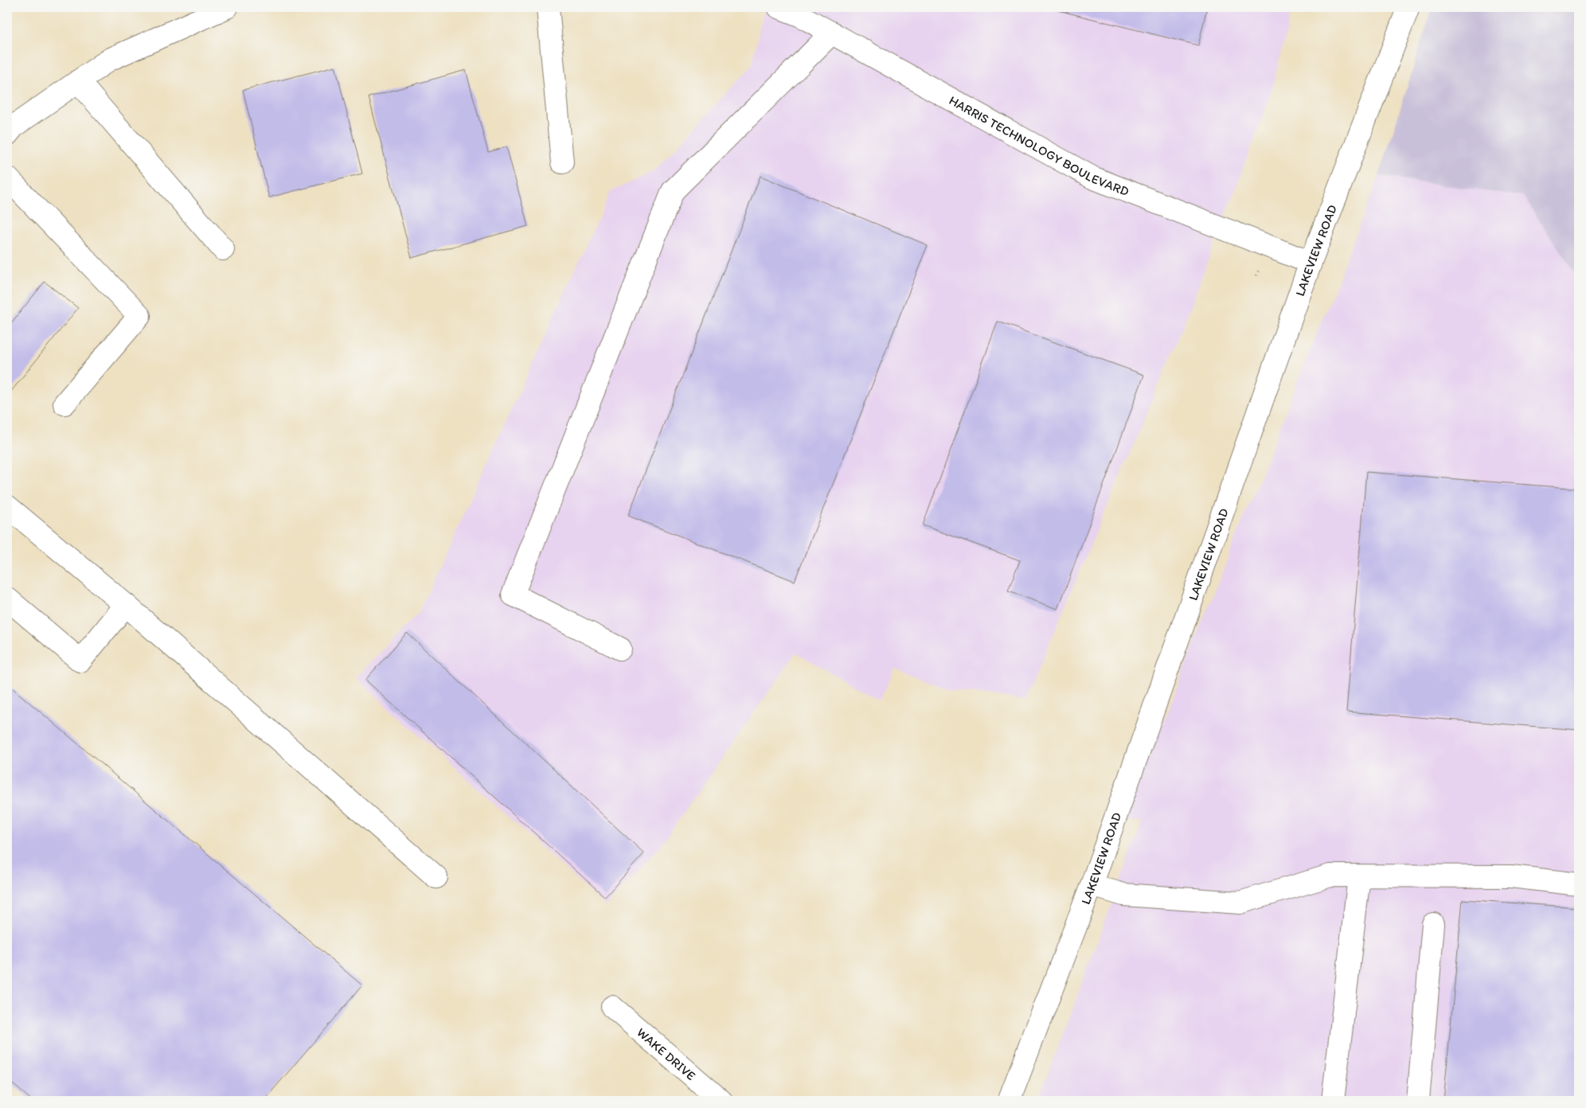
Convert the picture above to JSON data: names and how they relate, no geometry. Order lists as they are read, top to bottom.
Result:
{
  "streets": {
    "main road": ["HARRIS TECHNOLOGY BOULEVARD", "LAKEVIEW ROAD", "WAKE DRIVE"]
  },
  "crossings": [
    ["HARRIS TECHNOLOGY BOULEVARD", "LAKEVIEW ROAD"]
  ]
}
